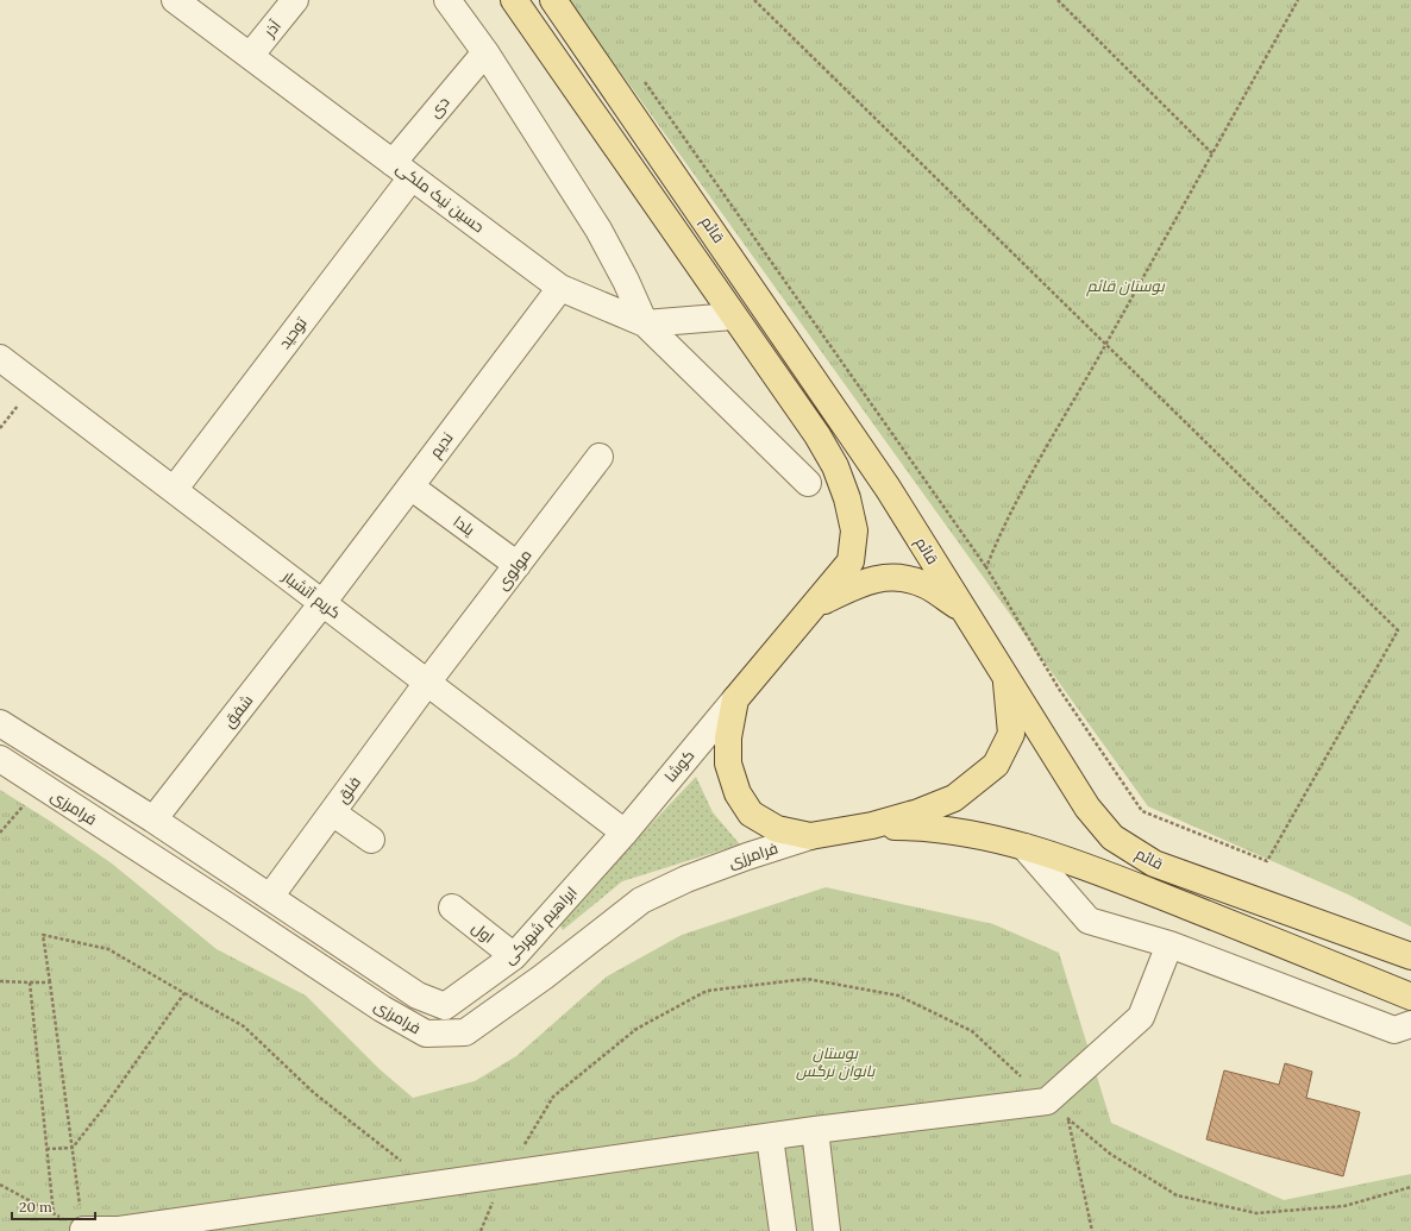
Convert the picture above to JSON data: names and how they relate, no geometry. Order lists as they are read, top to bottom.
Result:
{
  "streets": {
    "main road": ["قائم"],
    "street": [
      "آذر",
      "دی",
      "حسین نیک ملکی",
      "توحید",
      "ندیم",
      "یلدا",
      "مولوی",
      "کریم آتشبار",
      "شفق",
      "کوشا",
      "فلق",
      "فرامرزی",
      "ابراهیم شهرکی",
      "اول"
    ]
  },
  "crossings": [
    ["آذر", "حسین نیک ملکی"],
    ["دی", "حسین نیک ملکی"],
    ["دی", "توحید"],
    ["حسین نیک ملکی", "قائم"],
    ["حسین نیک ملکی", "توحید"],
    ["حسین نیک ملکی", "ندیم"],
    ["قائم", "کوشا"],
    ["توحید", "کریم آتشبار"],
    ["ندیم", "یلدا"],
    ["ندیم", "کریم آتشبار"],
    ["ندیم", "شفق"],
    ["یلدا", "مولوی"],
    ["مولوی", "کریم آتشبار"],
    ["مولوی", "فلق"],
    ["کریم آتشبار", "شفق"],
    ["کریم آتشبار", "کوشا"],
    ["کریم آتشبار", "فلق"],
    ["کریم آتشبار", "ابراهیم شهرکی"],
    ["شفق", "فرامرزی"],
    ["کوشا", "ابراهیم شهرکی"],
    ["فلق", "فرامرزی"],
    ["فرامرزی", "ابراهیم شهرکی"],
    ["ابراهیم شهرکی", "اول"]
  ],
  "parks": ["بوستان قائم", "بوستان بانوان نرگس"],
  "scale_bar": "20 m"
}
